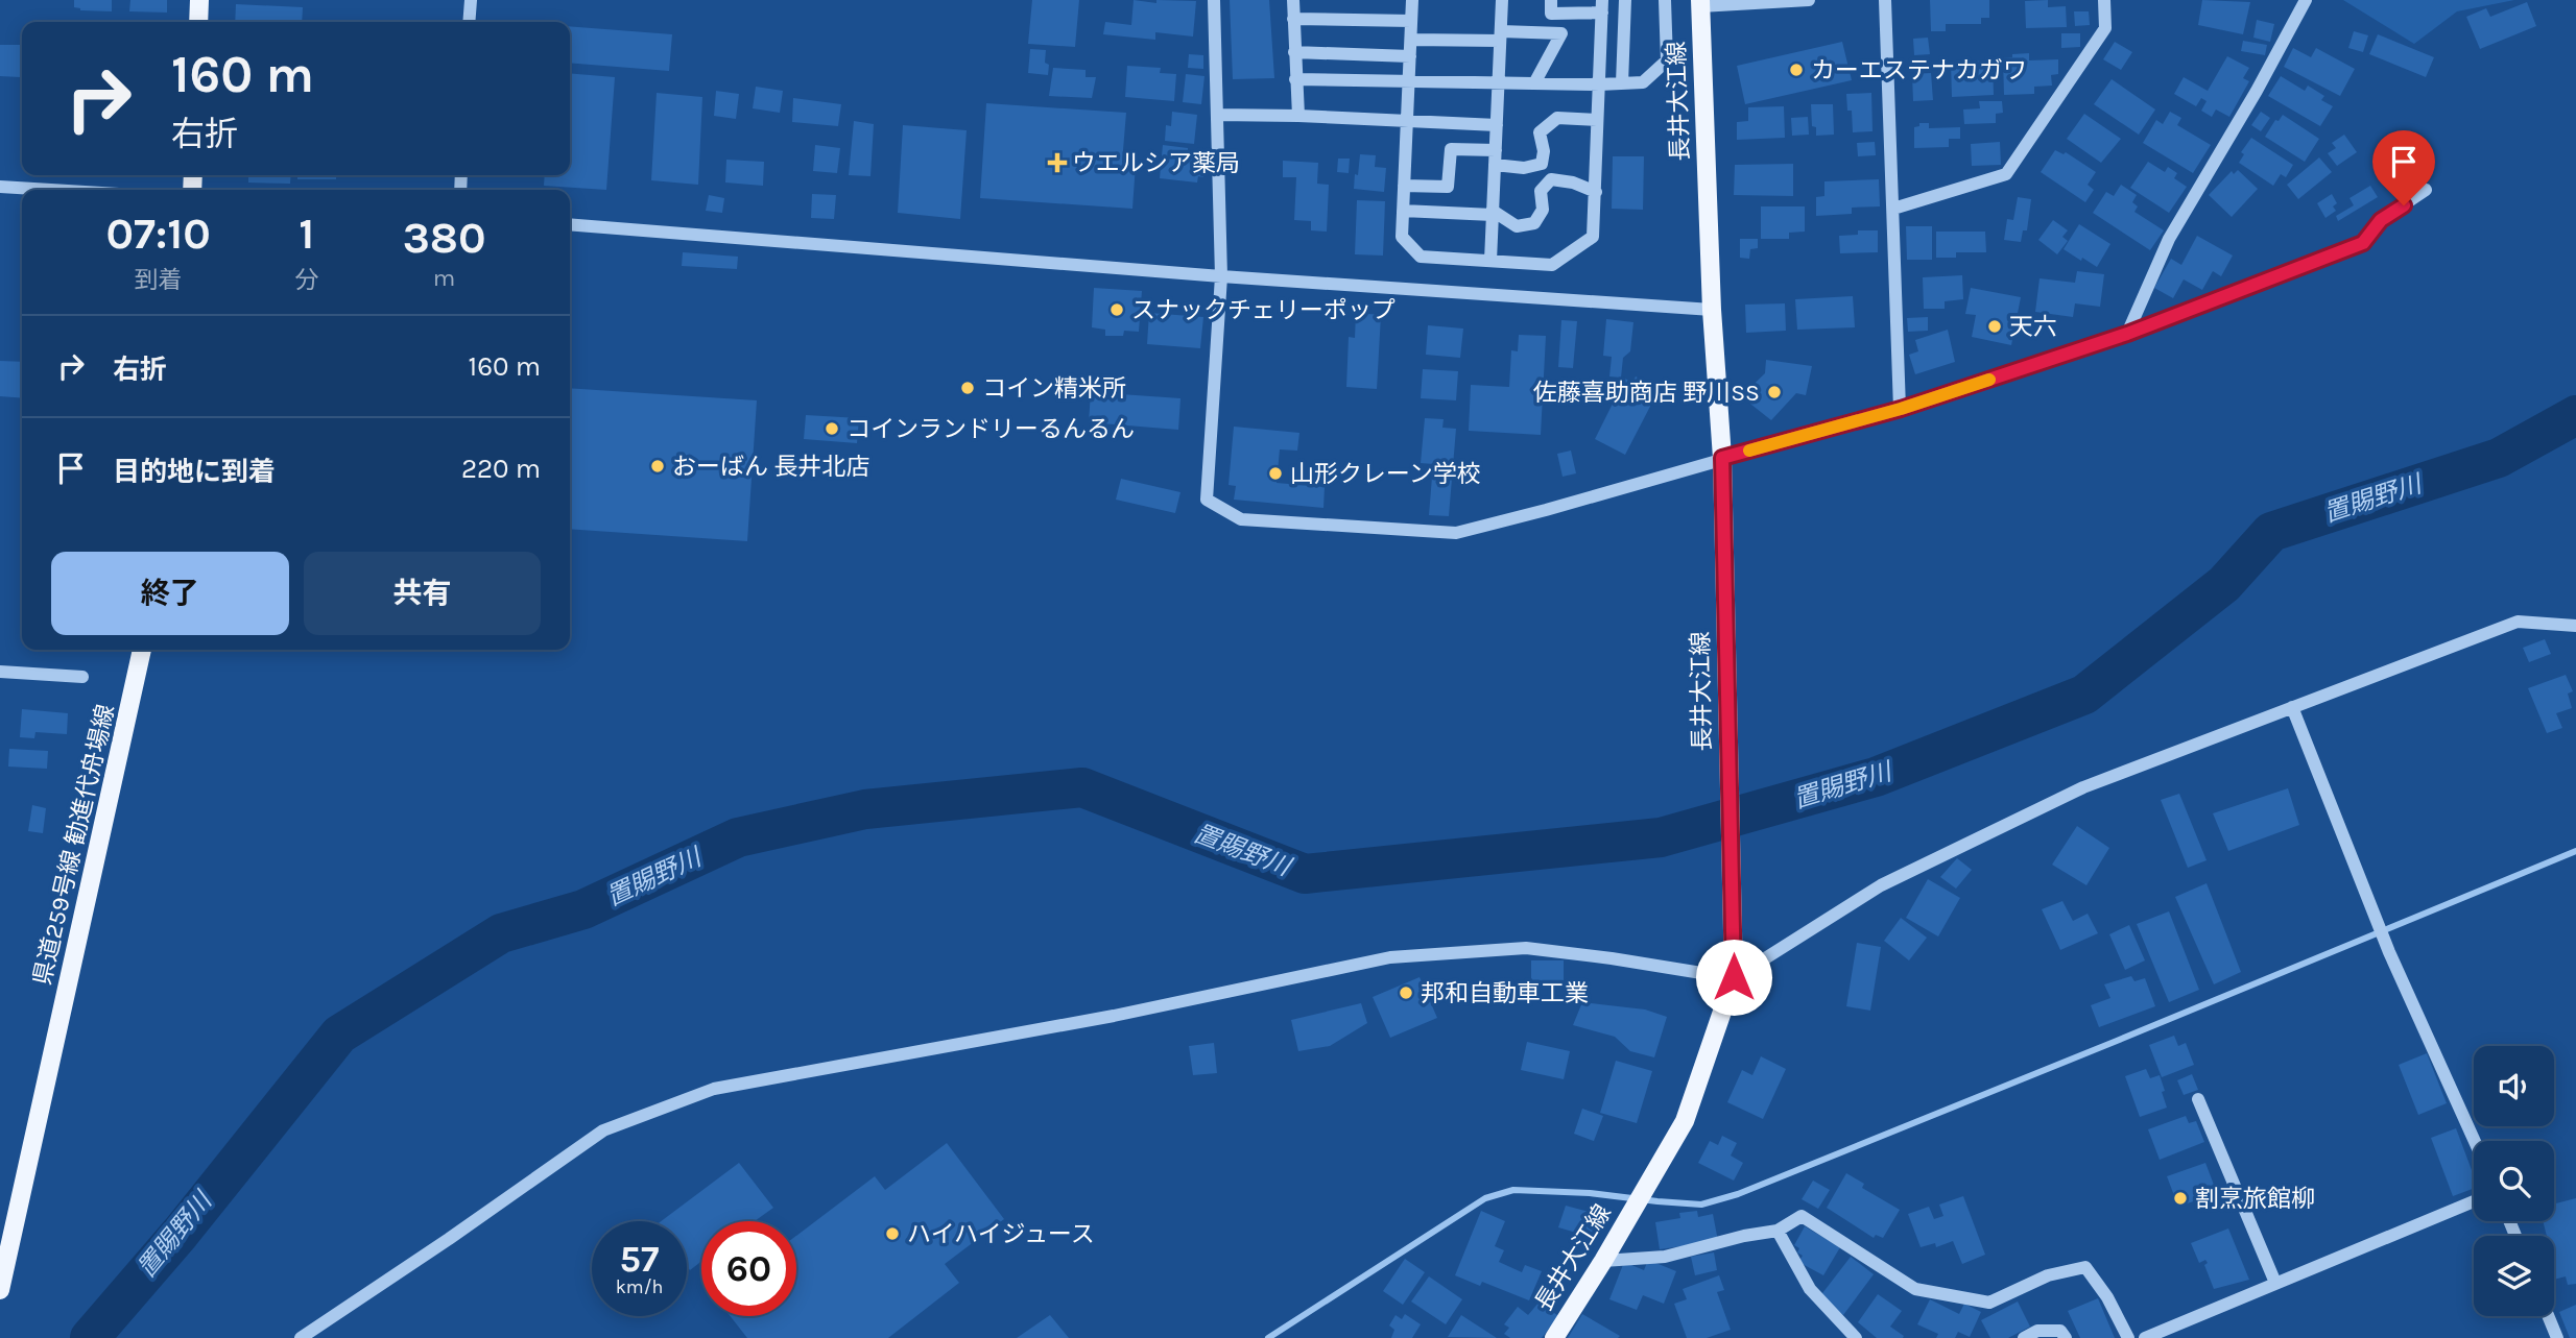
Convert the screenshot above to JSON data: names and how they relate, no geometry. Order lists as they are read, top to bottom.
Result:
{
  "streets": {
    "main road": ["長井大江線", "県道259号線 勧進代舟場線"]
  },
  "water": ["置賜野川"],
  "places": {
    "other": [
      "カーエステナカガワ",
      "スナックチェリーポップ",
      "天六",
      "コイン精米所",
      "佐藤喜助商店 野川SS",
      "コインランドリーるんるん",
      "おーばん 長井北店",
      "山形クレーン学校",
      "邦和自動車工業",
      "割烹旅館柳",
      "ハイハイジュース"
    ],
    "health": ["ウエルシア薬局"]
  },
  "page": {
    "turn": ["160 m", "右折"],
    "eta": [
      "07:10",
      "到着",
      "1",
      "分",
      "380",
      "m"
    ],
    "list": [
      {
        "name": "右折",
        "value": "160 m"
      },
      {
        "name": "目的地に到着",
        "value": "220 m"
      }
    ],
    "buttons": ["終了", "共有"],
    "speed": "57 km/h",
    "limit": "60"
  }
}
